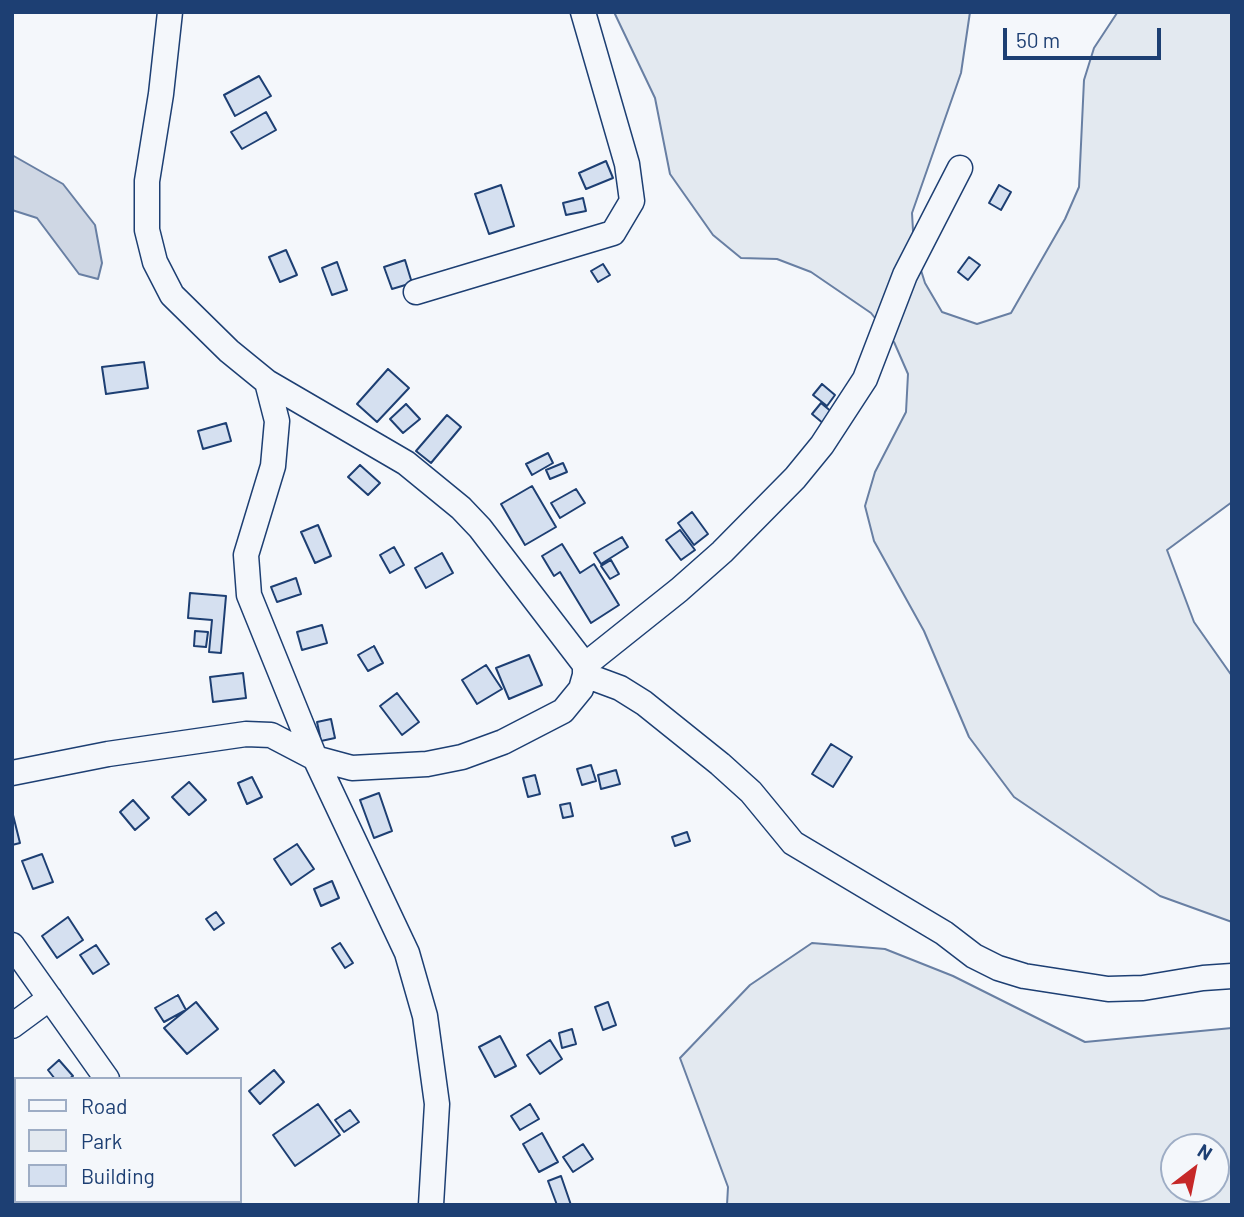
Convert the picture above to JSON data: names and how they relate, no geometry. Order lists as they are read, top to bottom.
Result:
{
  "legend": ["Road", "Park", "Building"],
  "scale_bar": "50 m",
  "north": "top right"
}
